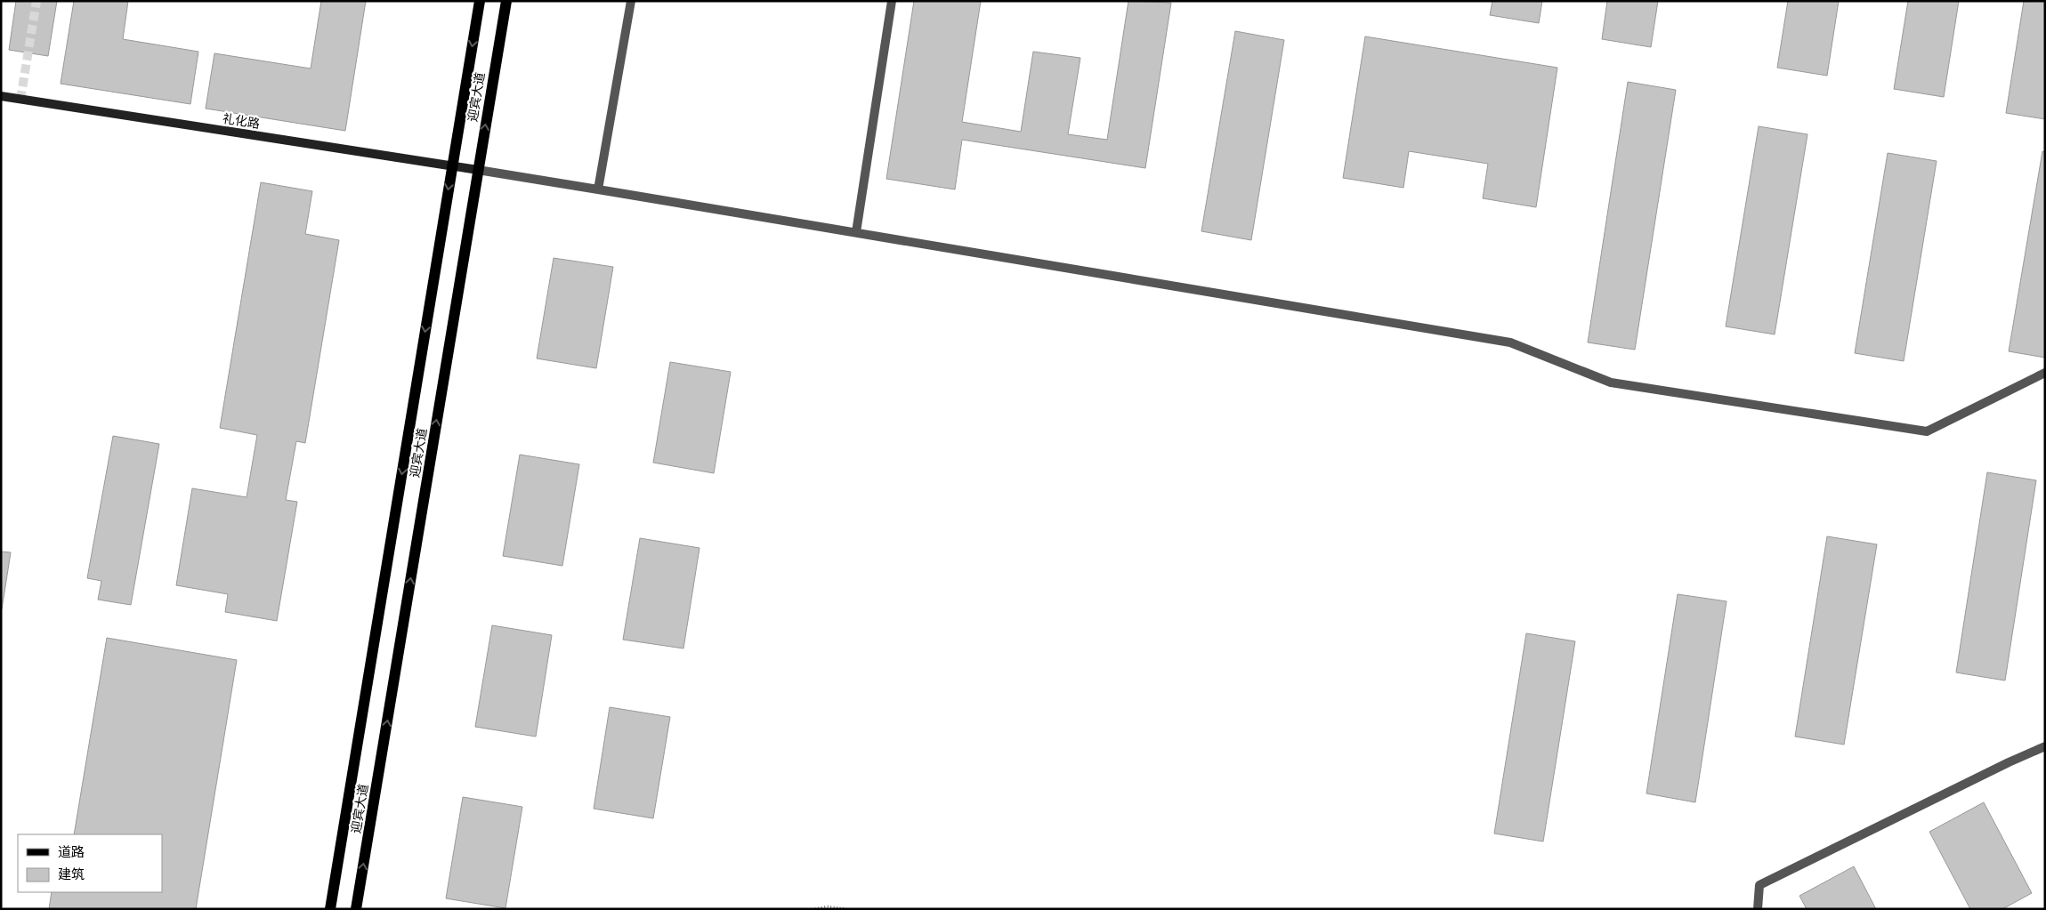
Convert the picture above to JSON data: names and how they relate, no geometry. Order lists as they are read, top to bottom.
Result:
{
  "streets": {
    "main road": ["迎宾大道"],
    "street": ["礼化路"]
  },
  "crossings": [
    ["迎宾大道", "礼化路"]
  ],
  "legend": ["道路", "建筑"]
}
